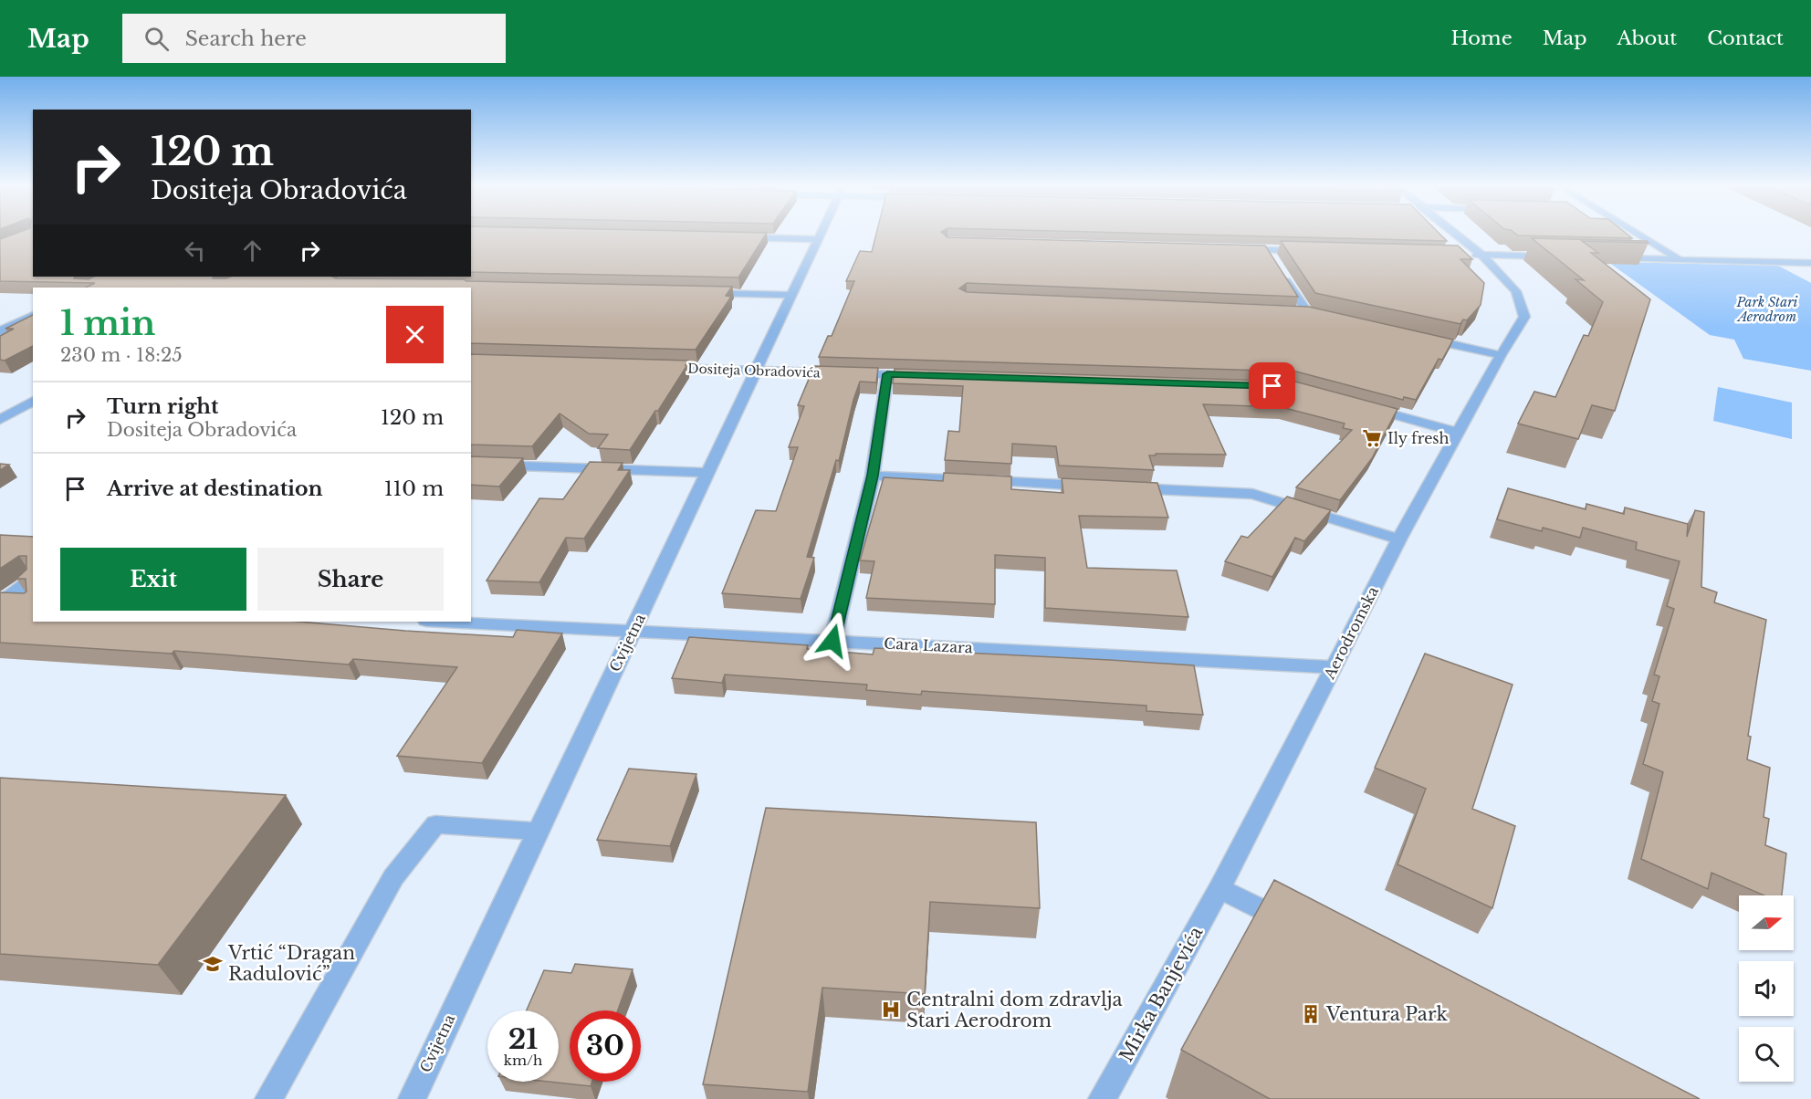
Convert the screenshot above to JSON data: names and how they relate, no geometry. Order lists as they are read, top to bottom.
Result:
{
  "streets": {
    "street": [
      "Dositeja Obradovića",
      "Aerodromska",
      "Cvijetna",
      "Cara Lazara",
      "Mirka Banjevića"
    ]
  },
  "crossings": [
    ["Dositeja Obradovića", "Cvijetna"],
    ["Aerodromska", "Cara Lazara"],
    ["Aerodromska", "Mirka Banjevića"],
    ["Cvijetna", "Cara Lazara"]
  ],
  "parks": ["Park Stari Aerodrom"],
  "places": {
    "supermarket": ["Ily fresh"],
    "school or university": ["Vrtić “Dragan Radulović”"],
    "hospital": ["Centralni dom zdravlja Stari Aerodrom"],
    "building": ["Ventura Park"]
  },
  "north": "right",
  "page": {
    "header": "Map",
    "search": "Search here",
    "nav": [
      "Home",
      "Map",
      "About",
      "Contact"
    ],
    "turn": ["120 m", "Dositeja Obradovića"],
    "heading": ["1 min", "230 m · 18:25"],
    "list": [
      {
        "name": "Turn right",
        "note": "Dositeja Obradovića",
        "value": "120 m"
      },
      {
        "name": "Arrive at destination",
        "value": "110 m"
      }
    ],
    "buttons": ["Exit", "Share"],
    "speed": "21 km/h",
    "limit": "30"
  }
}
